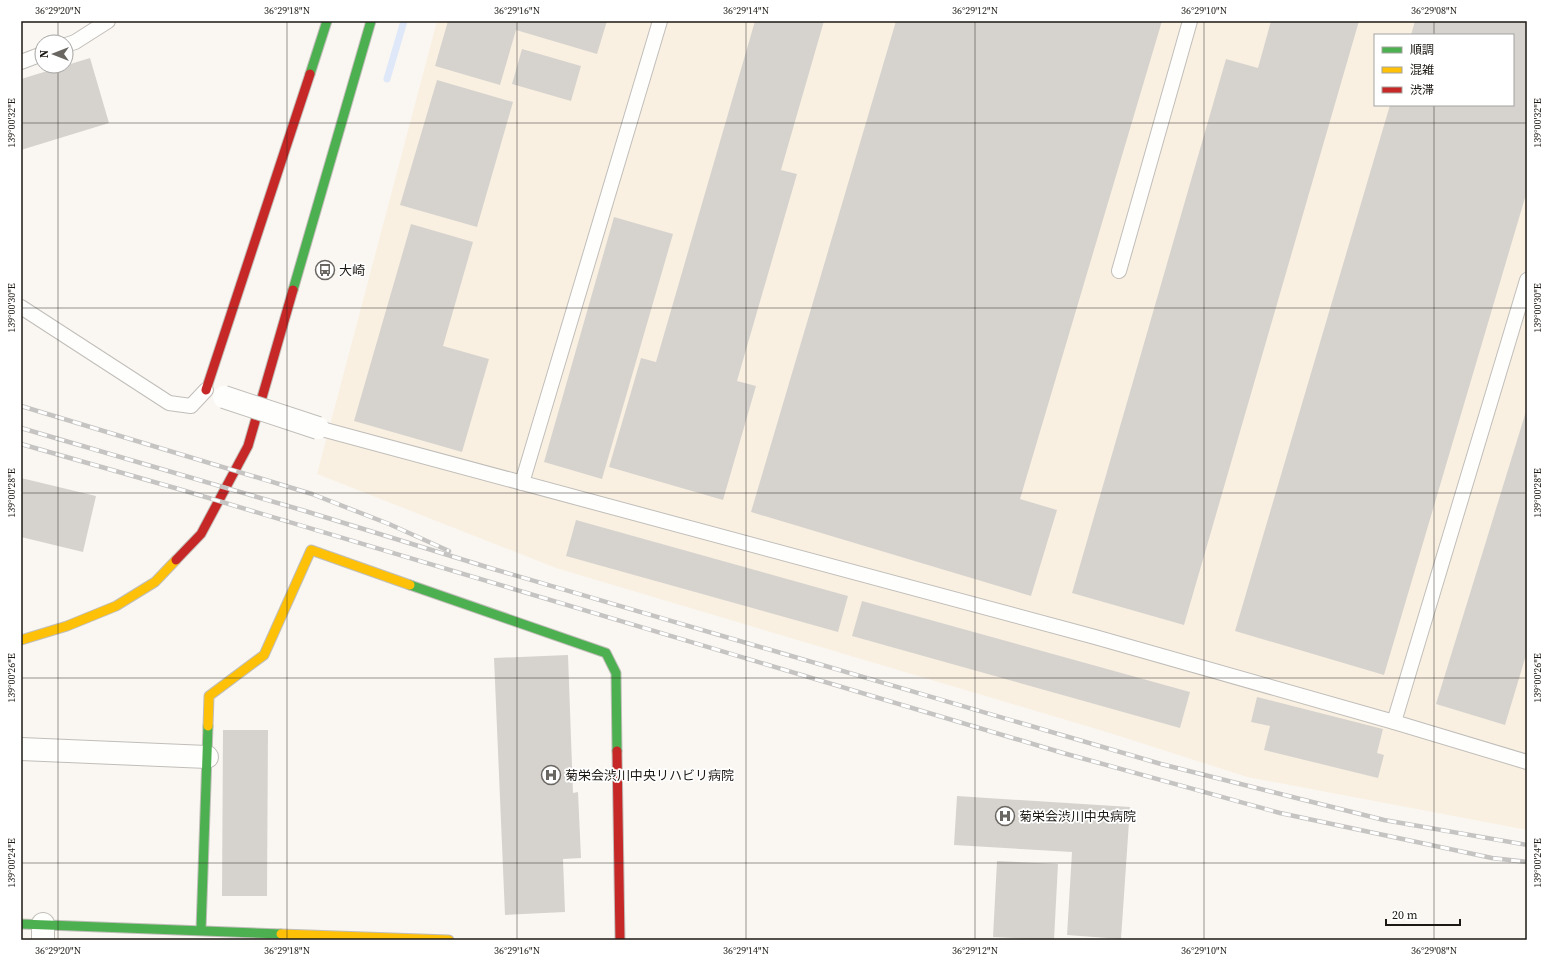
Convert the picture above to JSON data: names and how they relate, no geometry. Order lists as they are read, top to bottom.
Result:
{
  "places": {
    "bus stop": ["大崎"],
    "hospital": ["菊栄会渋川中央リハビリ病院", "菊栄会渋川中央病院"]
  },
  "legend": ["順調", "混雑", "渋滞"],
  "scale_bar": "20 m",
  "north": "left",
  "coordinates": [
    "36°29'20\"N",
    "36°29'18\"N",
    "36°29'16\"N",
    "36°29'14\"N",
    "36°29'12\"N",
    "36°29'10\"N",
    "36°29'08\"N",
    "139°00'32\"E",
    "139°00'30\"E",
    "139°00'28\"E",
    "139°00'26\"E",
    "139°00'24\"E"
  ]
}
